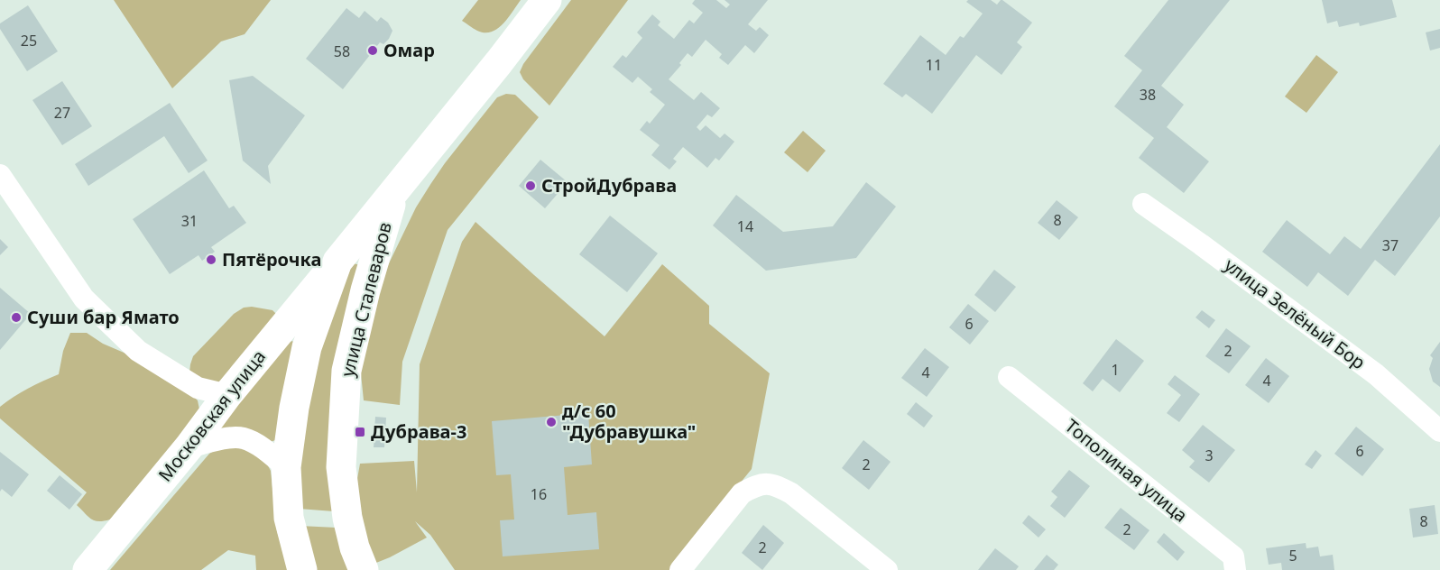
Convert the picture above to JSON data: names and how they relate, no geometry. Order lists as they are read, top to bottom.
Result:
{
  "streets": {
    "main road": ["улица Сталеваров", "Московская улица"],
    "street": ["улица Зелёный Бор", "Тополиная улица"]
  },
  "crossings": [
    ["улица Сталеваров", "Московская улица"]
  ],
  "places": {
    "other": [
      "Омар",
      "СтройДубрава",
      "Пятёрочка",
      "Суши бар Ямато",
      "д/с 60 \"Дубравушка\""
    ],
    "transit": ["Дубрава-3"]
  },
  "house_numbers": [
    "25",
    "58",
    "11",
    "38",
    "27",
    "8",
    "31",
    "14",
    "37",
    "6",
    "2",
    "1",
    "4",
    "4",
    "6",
    "3",
    "2",
    "16",
    "8",
    "2",
    "2",
    "5"
  ]
}
